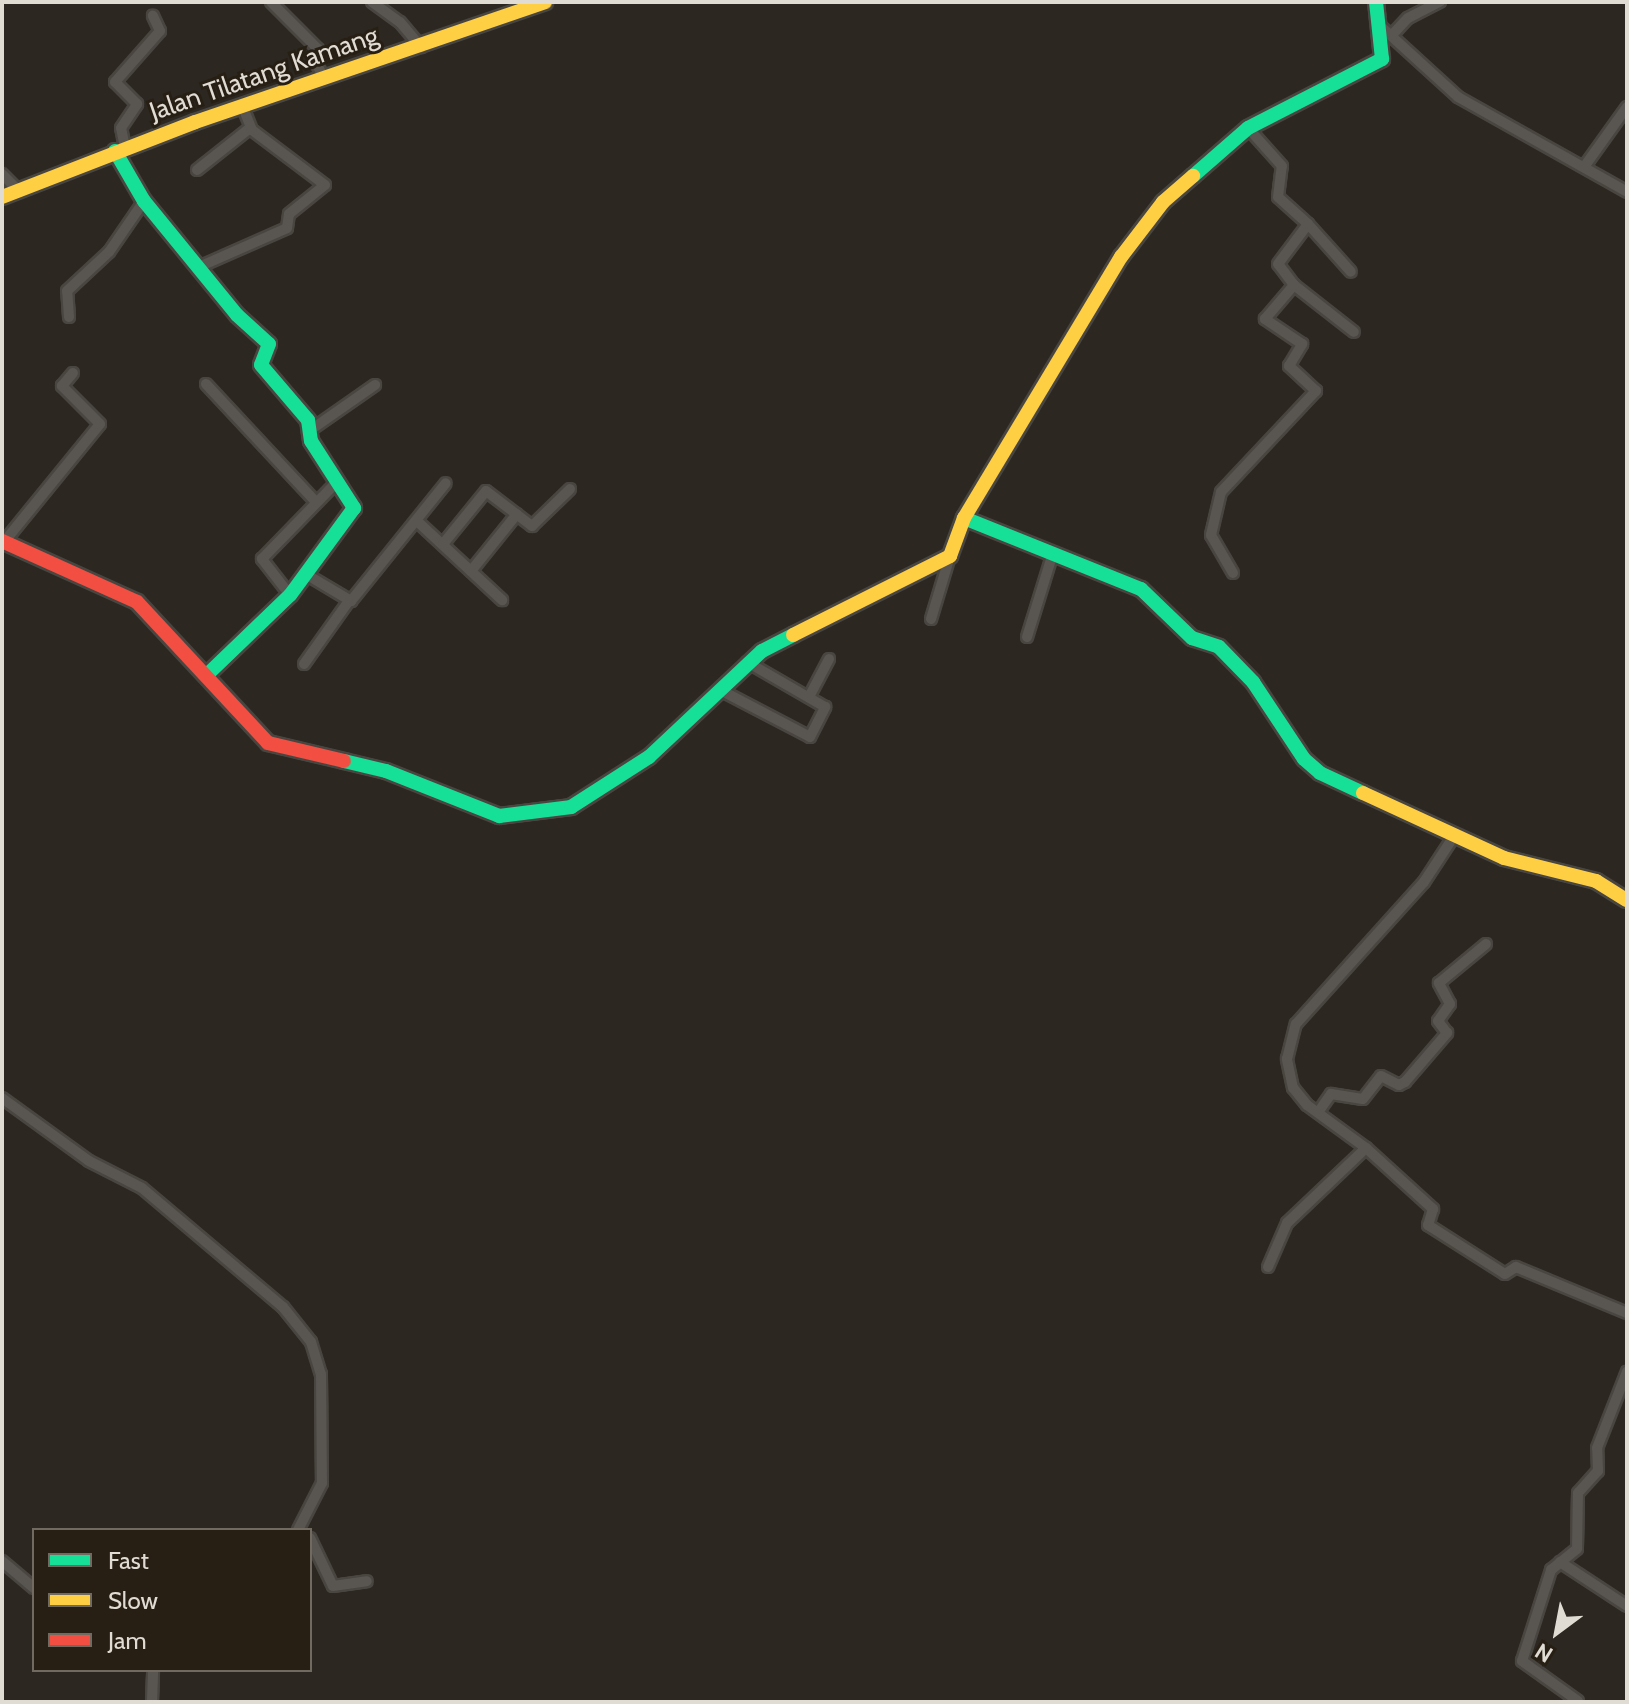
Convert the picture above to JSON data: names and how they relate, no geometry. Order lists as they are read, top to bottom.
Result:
{
  "streets": {
    "street": ["Jalan Tilatang Kamang"]
  },
  "legend": ["Fast", "Slow", "Jam"],
  "north": "bottom left"
}
